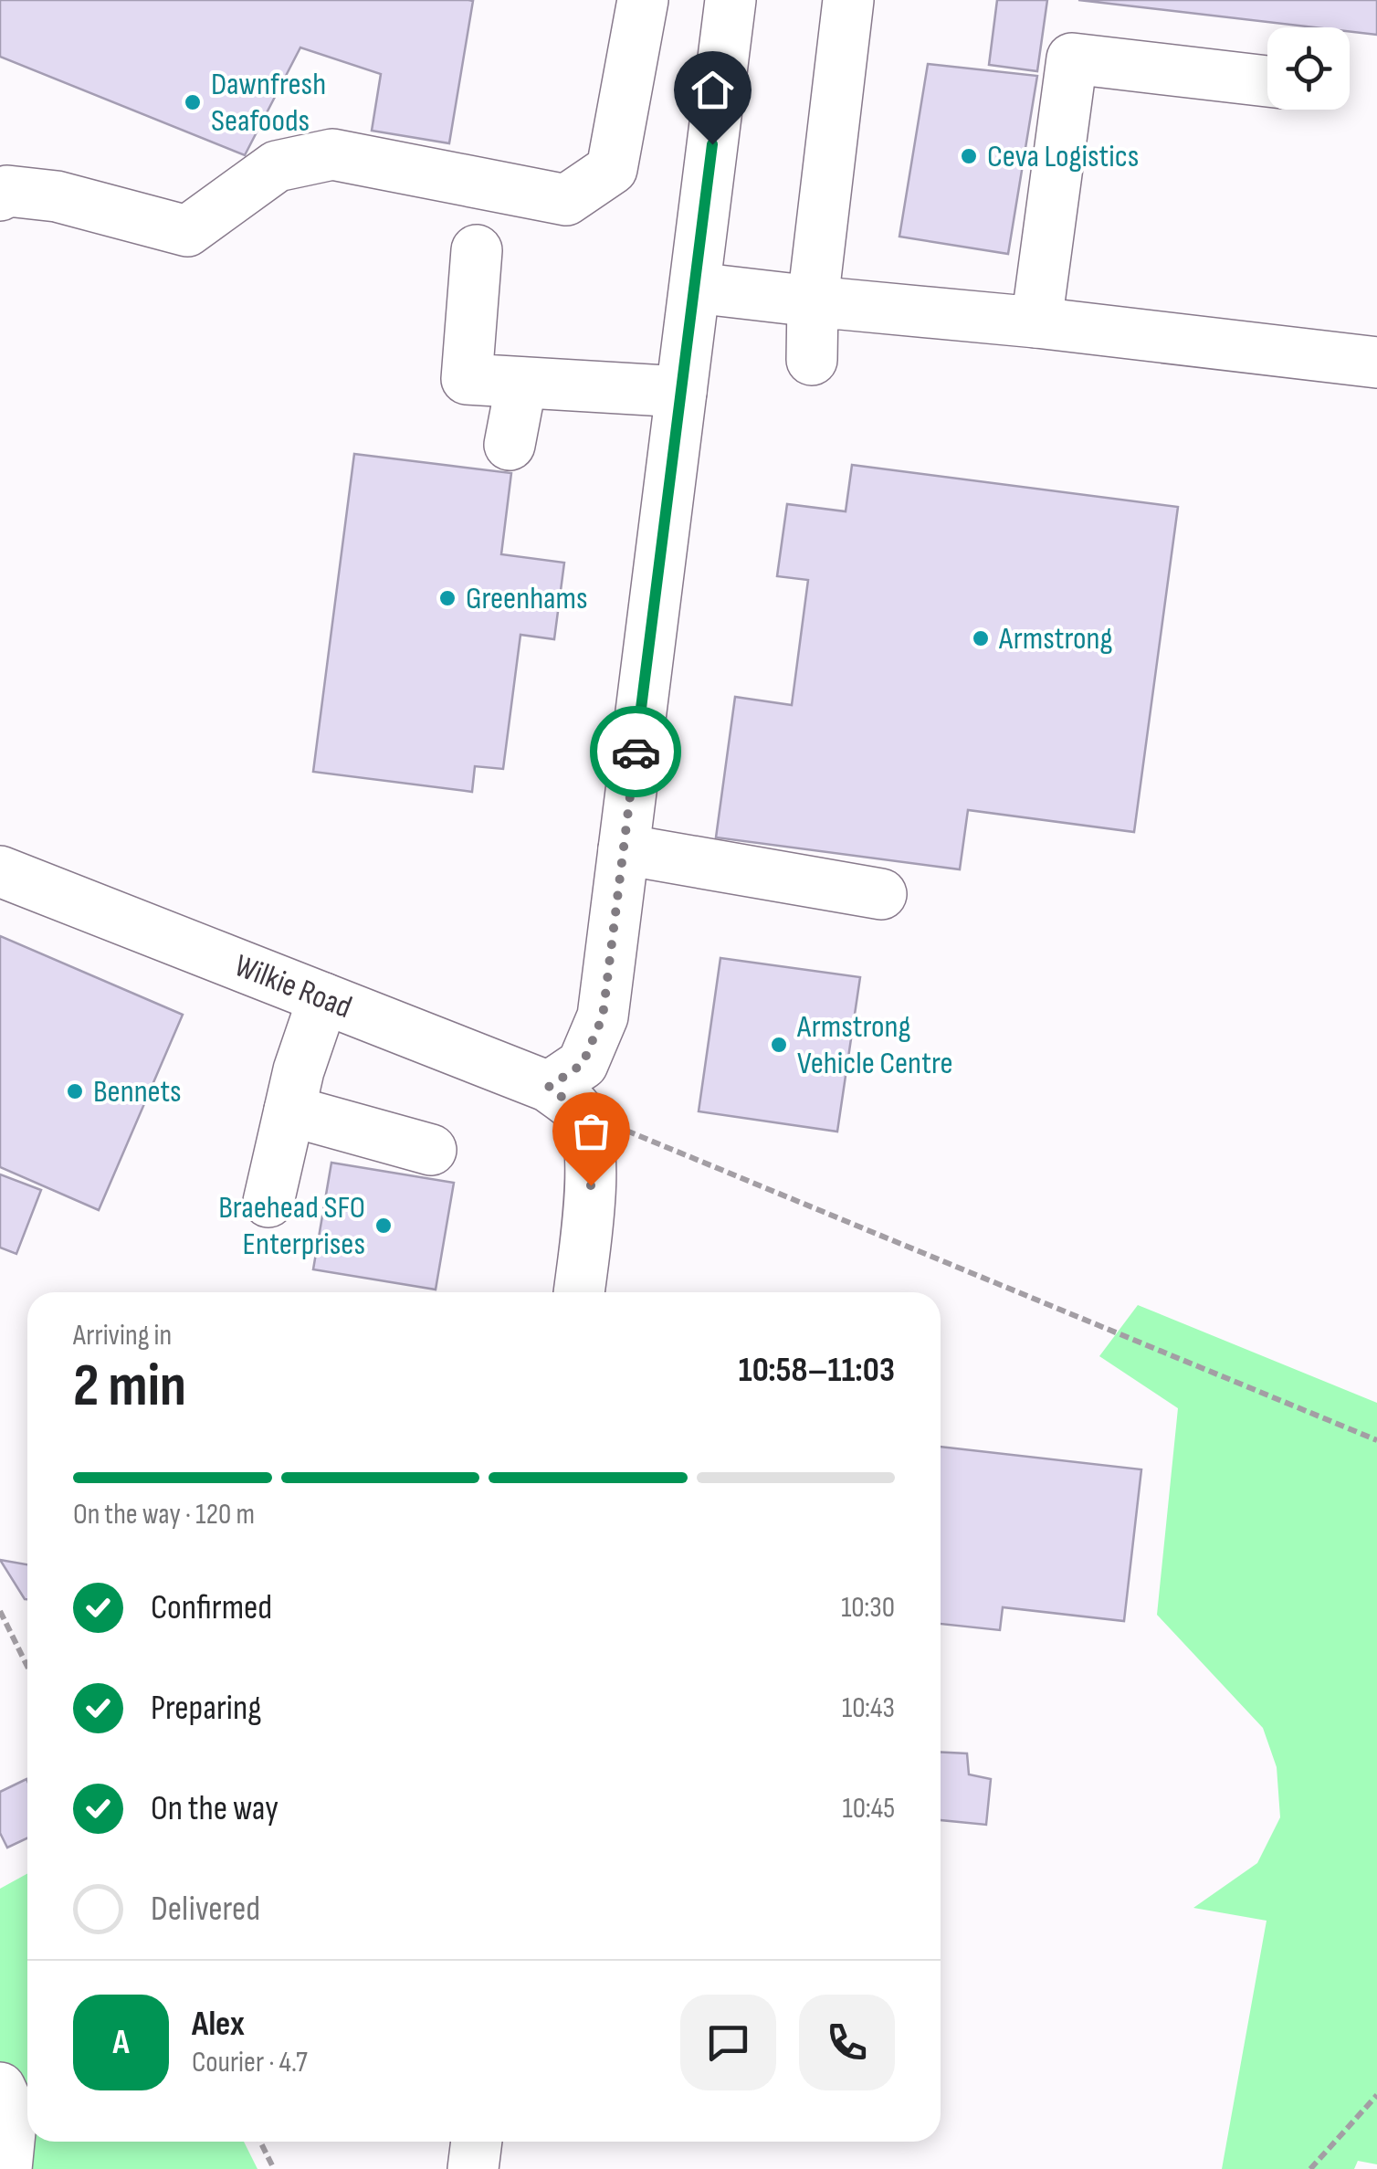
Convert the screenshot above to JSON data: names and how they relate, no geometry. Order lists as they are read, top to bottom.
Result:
{
  "streets": {
    "street": ["Wilkie Road"]
  },
  "places": [
    "Dawnfresh Seafoods",
    "Ceva Logistics",
    "Greenhams",
    "Armstrong",
    "Armstrong Vehicle Centre",
    "Bennets",
    "Braehead SFO Enterprises"
  ],
  "page": {
    "heading": ["2 min", "Arriving in", "10:58–11:03"],
    "panel": ["Alex", "Courier · 4.7"],
    "bar": "On the way · 120 m",
    "list": [
      ["Confirmed", "10:30"],
      ["Preparing", "10:43"],
      ["On the way", "10:45"],
      "Delivered"
    ],
    "round": "A"
  }
}
